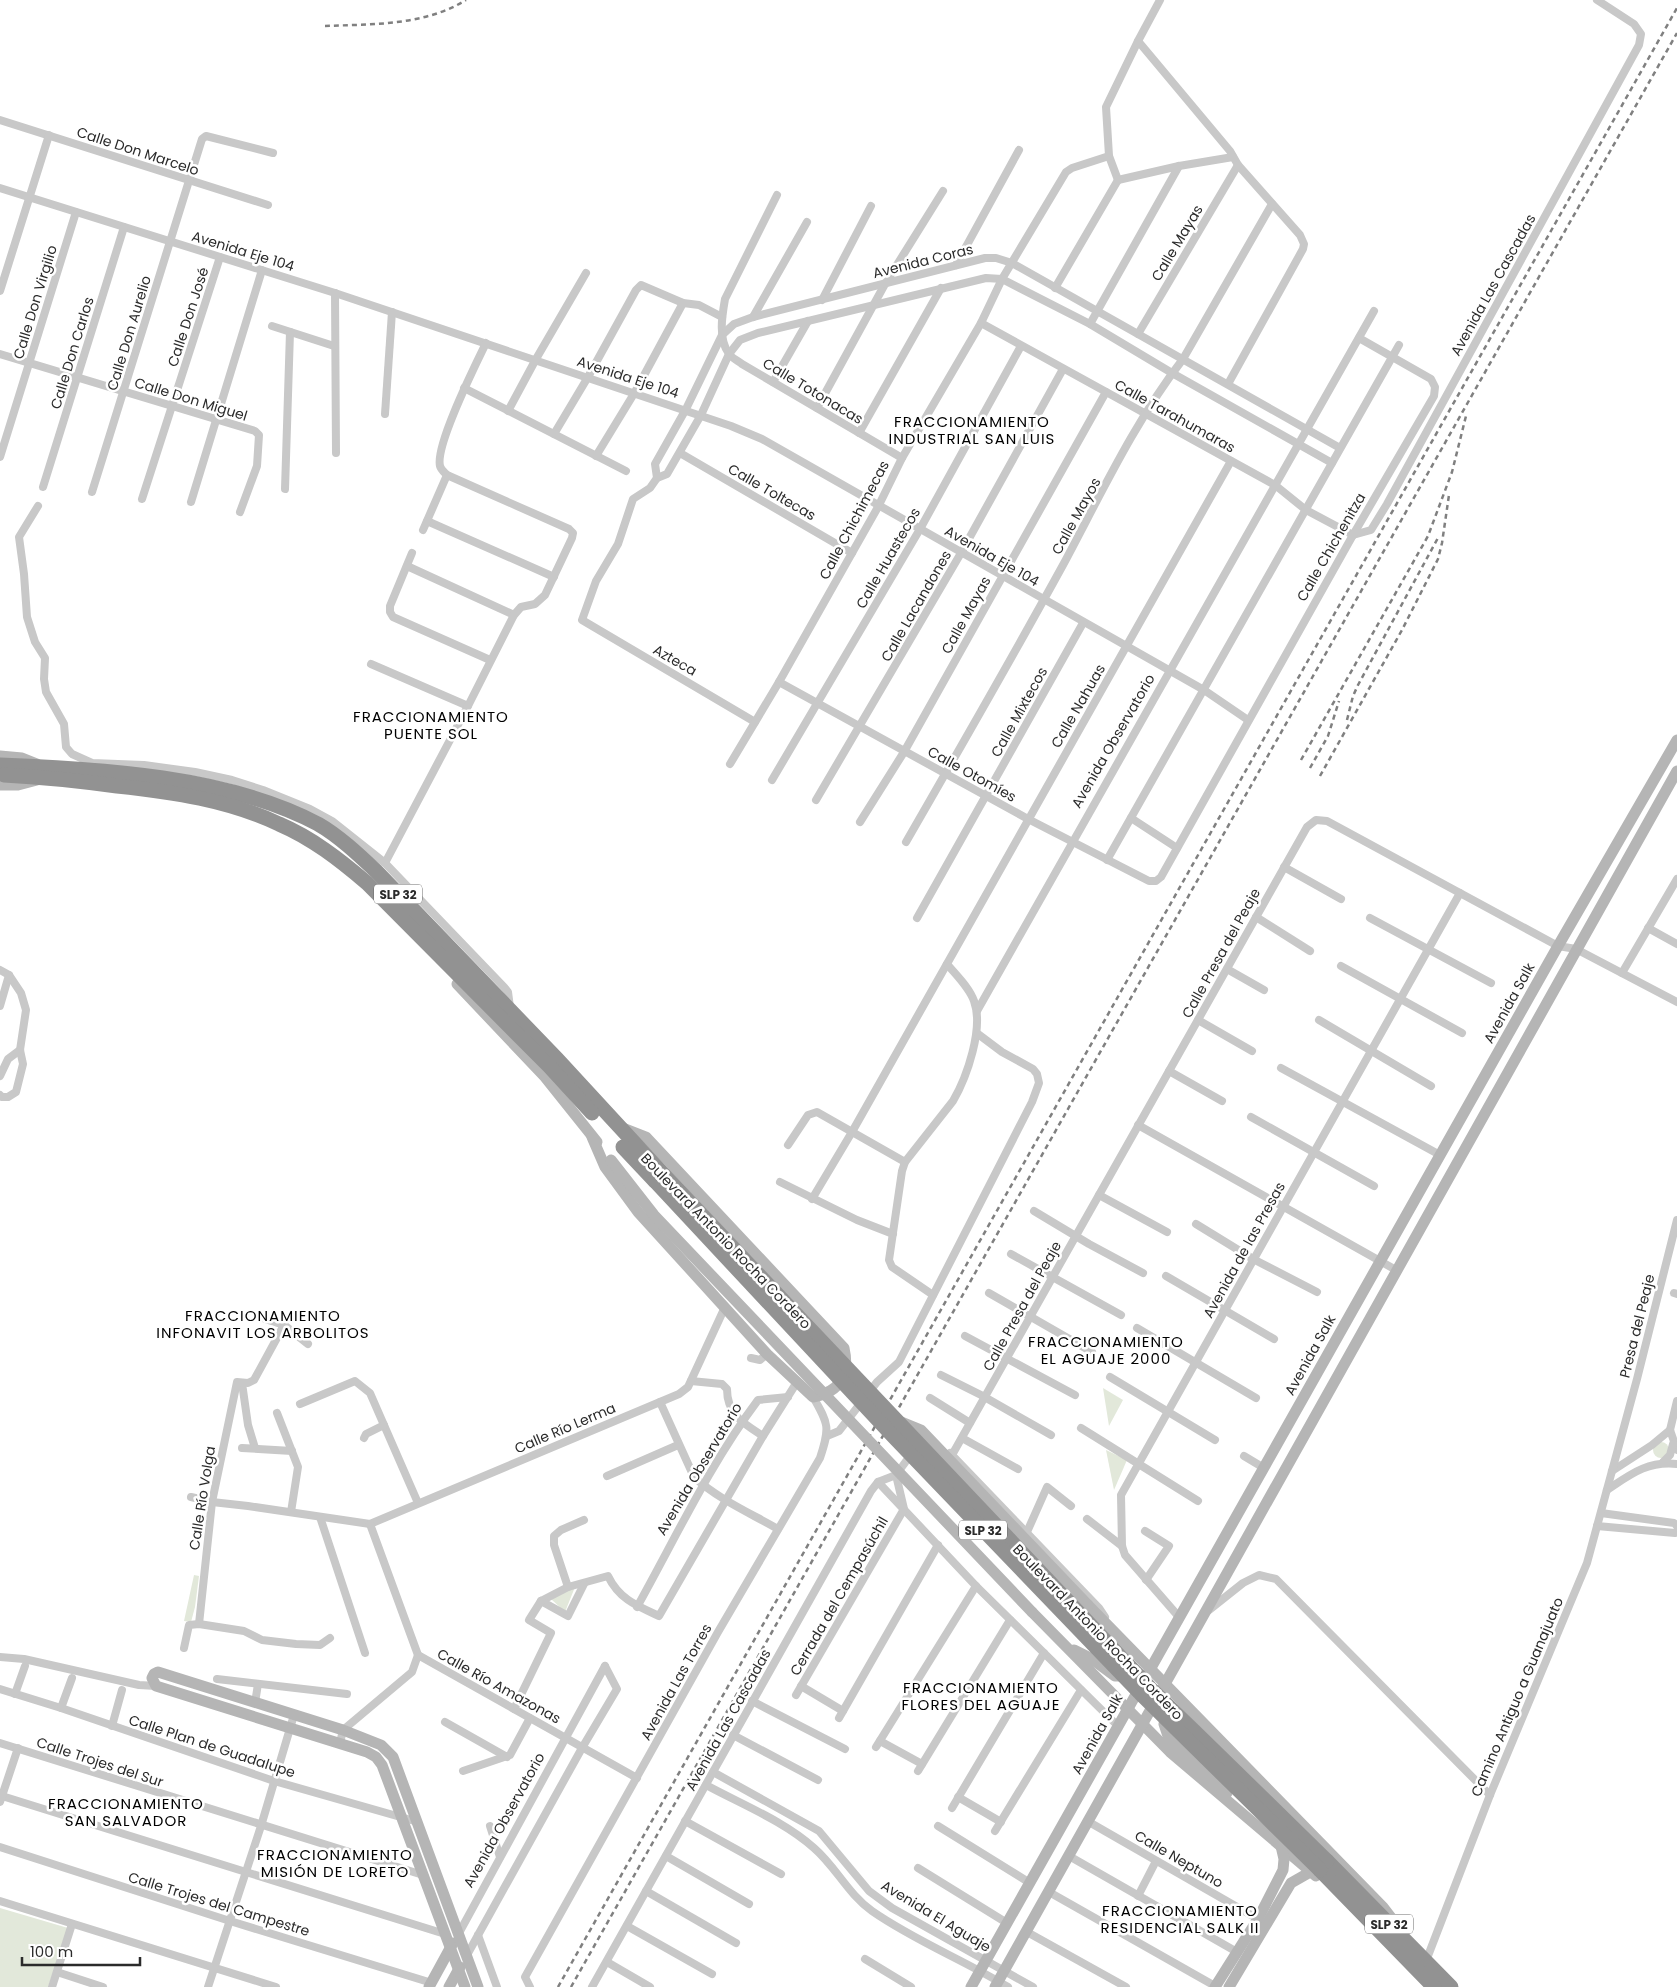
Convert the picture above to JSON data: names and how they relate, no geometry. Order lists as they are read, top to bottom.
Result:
{
  "streets": {
    "highway": ["SLP 32", "Boulevard Antonio Rocha Cordero"],
    "street": [
      "Calle Don Marcelo",
      "Calle Mayas",
      "Avenida Eje 104",
      "Avenida Coras",
      "Avenida Las Cascadas",
      "Calle Don Virgilio",
      "Calle Don José",
      "Calle Don Aurelio",
      "Calle Don Carlos",
      "Calle Totonacas",
      "Calle Don Miguel",
      "Calle Tarahumaras",
      "Calle Toltecas",
      "Calle Mayos",
      "Calle Chichimecas",
      "Calle Chichenitza",
      "Calle Huastecos",
      "Calle Lacandones",
      "Azteca",
      "Calle Nahuas",
      "Calle Mixtecos",
      "Avenida Observatorio",
      "Calle Otomíes",
      "Calle Presa del Peaje",
      "Avenida Salk",
      "Avenida de las Presas",
      "Presa del Peaje",
      "Calle Río Lerma",
      "Calle Río Volga",
      "Cerrada del Cempasúchil",
      "Avenida Las Torres",
      "Calle Río Amazonas",
      "Camino Antiguo a Guanajuato",
      "Calle Plan de Guadalupe",
      "Calle Trojes del Sur",
      "Calle Neptuno",
      "Calle Trojes del Campestre",
      "Avenida El Aguaje"
    ]
  },
  "crossings": [
    ["Calle Don Marcelo", "Calle Don Aurelio"],
    ["Calle Mayas", "Avenida Eje 104"],
    ["Calle Mayas", "Avenida Coras"],
    ["Calle Mayas", "Calle Tarahumaras"],
    ["Calle Mayas", "Calle Otomíes"],
    ["Avenida Eje 104", "Avenida Coras"],
    ["Avenida Eje 104", "Calle Don Virgilio"],
    ["Avenida Eje 104", "Calle Don José"],
    ["Avenida Eje 104", "Calle Don Aurelio"],
    ["Avenida Eje 104", "Calle Don Carlos"],
    ["Avenida Eje 104", "Calle Mayos"],
    ["Avenida Eje 104", "Calle Chichimecas"],
    ["Avenida Eje 104", "Calle Chichenitza"],
    ["Avenida Eje 104", "Calle Huastecos"],
    ["Avenida Eje 104", "Calle Lacandones"],
    ["Avenida Eje 104", "Calle Nahuas"],
    ["Avenida Eje 104", "Calle Mixtecos"],
    ["Avenida Eje 104", "Avenida Observatorio"],
    ["Avenida Coras", "Calle Mayos"],
    ["Avenida Coras", "Calle Chichimecas"],
    ["Avenida Coras", "Azteca"],
    ["Avenida Coras", "Avenida Observatorio"],
    ["Avenida Las Cascadas", "Calle Tarahumaras"],
    ["Avenida Las Cascadas", "Calle Chichenitza"],
    ["Avenida Las Cascadas", "Avenida El Aguaje"],
    ["Calle Don Virgilio", "Calle Don Miguel"],
    ["Calle Don José", "Calle Don Miguel"],
    ["Calle Don Aurelio", "Calle Don Miguel"],
    ["Calle Don Carlos", "Calle Don Miguel"],
    ["Calle Totonacas", "Calle Chichimecas"],
    ["Calle Tarahumaras", "Calle Mayos"],
    ["Calle Tarahumaras", "Calle Chichimecas"],
    ["Calle Tarahumaras", "Calle Chichenitza"],
    ["Calle Tarahumaras", "Calle Huastecos"],
    ["Calle Tarahumaras", "Calle Lacandones"],
    ["Calle Tarahumaras", "Calle Nahuas"],
    ["Calle Tarahumaras", "Avenida Observatorio"],
    ["Calle Toltecas", "Calle Chichimecas"],
    ["Calle Mayos", "Calle Otomíes"],
    ["Calle Chichimecas", "Azteca"],
    ["Calle Chichimecas", "Calle Otomíes"],
    ["Calle Chichenitza", "Calle Otomíes"],
    ["Calle Huastecos", "Calle Otomíes"],
    ["Calle Lacandones", "Calle Otomíes"],
    ["Calle Nahuas", "Calle Otomíes"],
    ["Calle Mixtecos", "Calle Otomíes"],
    ["Avenida Observatorio", "Calle Otomíes"],
    ["Avenida Observatorio", "Calle Río Amazonas"],
    ["Avenida Observatorio", "Calle Trojes del Campestre"],
    ["SLP 32", "Boulevard Antonio Rocha Cordero"],
    ["SLP 32", "Camino Antiguo a Guanajuato"],
    ["Calle Presa del Peaje", "Avenida Salk"],
    ["Calle Presa del Peaje", "Boulevard Antonio Rocha Cordero"],
    ["Calle Presa del Peaje", "Avenida de las Presas"],
    ["Avenida Salk", "Boulevard Antonio Rocha Cordero"],
    ["Avenida Salk", "Avenida de las Presas"],
    ["Avenida Salk", "Avenida El Aguaje"],
    ["Presa del Peaje", "Camino Antiguo a Guanajuato"],
    ["Calle Río Lerma", "Calle Río Amazonas"],
    ["Avenida Las Torres", "Calle Río Amazonas"]
  ],
  "districts": [
    "FRACCIONAMIENTO INDUSTRIAL SAN LUIS",
    "FRACCIONAMIENTO PUENTE SOL",
    "FRACCIONAMIENTO INFONAVIT LOS ARBOLITOS",
    "FRACCIONAMIENTO EL AGUAJE 2000",
    "FRACCIONAMIENTO FLORES DEL AGUAJE",
    "FRACCIONAMIENTO SAN SALVADOR",
    "FRACCIONAMIENTO MISIÓN DE LORETO",
    "FRACCIONAMIENTO RESIDENCIAL SALK II"
  ],
  "scale_bar": "100 m"
}
